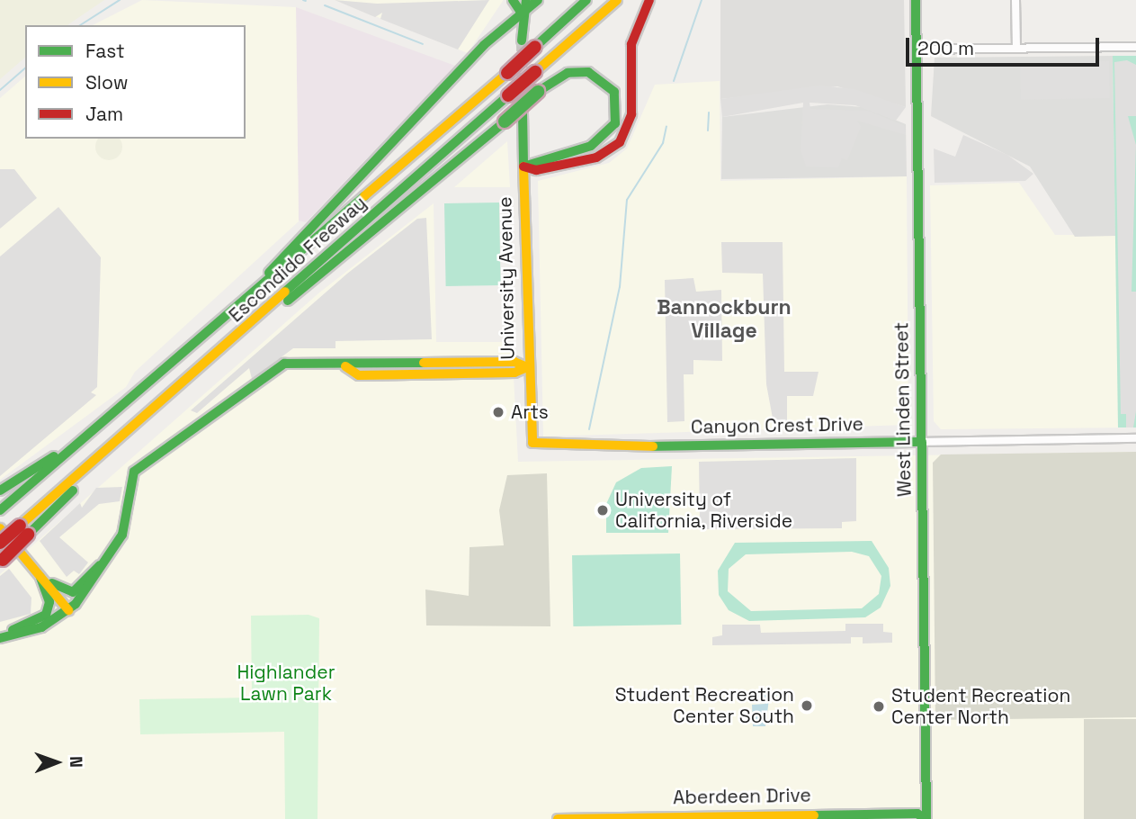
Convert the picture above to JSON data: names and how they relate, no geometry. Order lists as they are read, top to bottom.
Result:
{
  "streets": {
    "main road": [
      "Escondido Freeway",
      "University Avenue",
      "West Linden Street",
      "Canyon Crest Drive",
      "Aberdeen Drive"
    ]
  },
  "crossings": [
    ["University Avenue", "Canyon Crest Drive"],
    ["West Linden Street", "Canyon Crest Drive"],
    ["West Linden Street", "Aberdeen Drive"]
  ],
  "districts": ["Bannockburn Village"],
  "parks": ["Highlander Lawn Park"],
  "places": [
    "Arts",
    "University of California, Riverside",
    "Student Recreation Center South",
    "Student Recreation Center North"
  ],
  "legend": ["Fast", "Slow", "Jam"],
  "scale_bar": "200 m",
  "north": "right"
}
